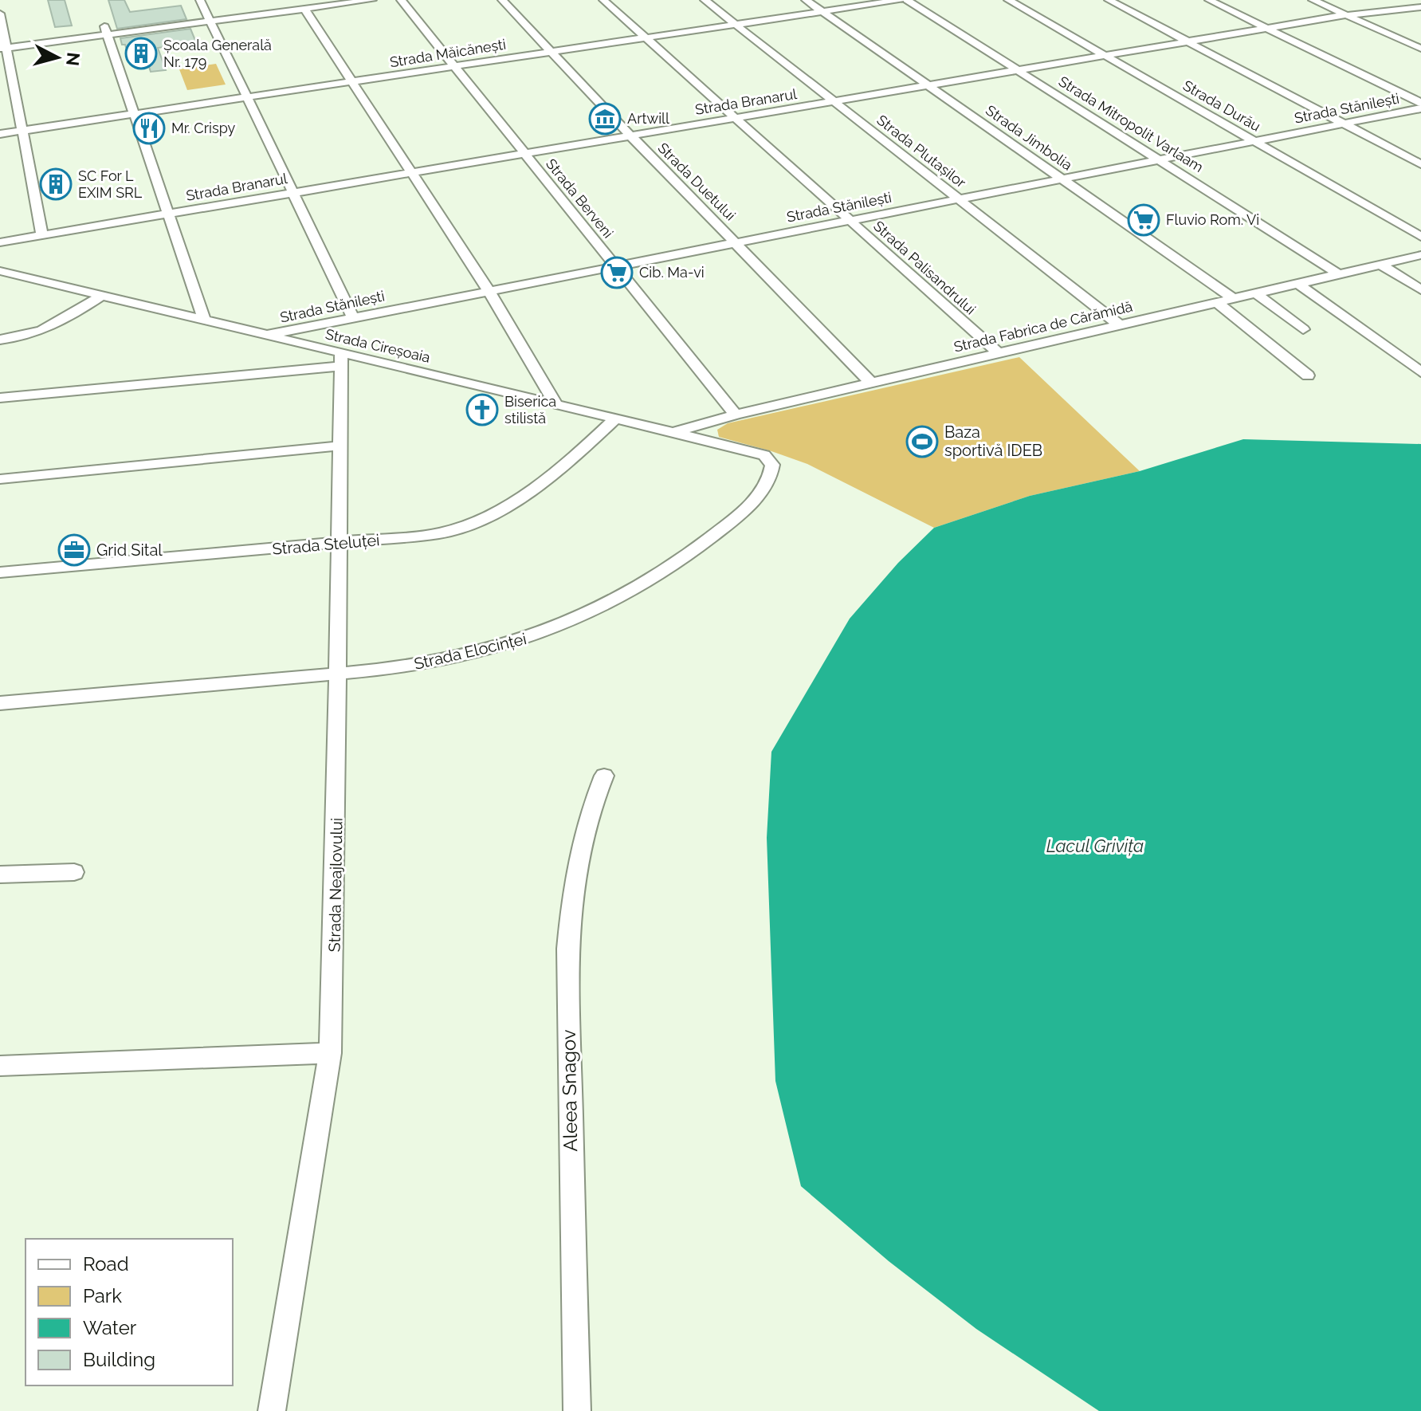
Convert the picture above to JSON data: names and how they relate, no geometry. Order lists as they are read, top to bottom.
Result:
{
  "streets": {
    "street": [
      "Strada Măicănești",
      "Strada Branarul",
      "Strada Durău",
      "Strada Stănilești",
      "Strada Mitropolit Varlaam",
      "Strada Jimbolia",
      "Strada Plutașilor",
      "Strada Duetului",
      "Strada Berveni",
      "Strada Palisandrului",
      "Strada Fabrica de Cărămidă",
      "Strada Cireșoaia",
      "Strada Steluței",
      "Strada Elocinței",
      "Strada Neajlovului",
      "Aleea Snagov"
    ]
  },
  "crossings": [
    ["Strada Măicănești", "Strada Jimbolia"],
    ["Strada Măicănești", "Strada Plutașilor"],
    ["Strada Măicănești", "Strada Duetului"],
    ["Strada Măicănești", "Strada Berveni"],
    ["Strada Măicănești", "Strada Palisandrului"],
    ["Strada Branarul", "Strada Durău"],
    ["Strada Branarul", "Strada Mitropolit Varlaam"],
    ["Strada Branarul", "Strada Jimbolia"],
    ["Strada Branarul", "Strada Plutașilor"],
    ["Strada Branarul", "Strada Duetului"],
    ["Strada Branarul", "Strada Berveni"],
    ["Strada Branarul", "Strada Palisandrului"],
    ["Strada Durău", "Strada Stănilești"],
    ["Strada Stănilești", "Strada Mitropolit Varlaam"],
    ["Strada Stănilești", "Strada Jimbolia"],
    ["Strada Stănilești", "Strada Plutașilor"],
    ["Strada Stănilești", "Strada Duetului"],
    ["Strada Stănilești", "Strada Berveni"],
    ["Strada Stănilești", "Strada Palisandrului"],
    ["Strada Stănilești", "Strada Cireșoaia"],
    ["Strada Mitropolit Varlaam", "Strada Fabrica de Cărămidă"],
    ["Strada Jimbolia", "Strada Fabrica de Cărămidă"],
    ["Strada Plutașilor", "Strada Fabrica de Cărămidă"],
    ["Strada Duetului", "Strada Fabrica de Cărămidă"],
    ["Strada Berveni", "Strada Fabrica de Cărămidă"],
    ["Strada Palisandrului", "Strada Fabrica de Cărămidă"],
    ["Strada Fabrica de Cărămidă", "Strada Cireșoaia"],
    ["Strada Fabrica de Cărămidă", "Strada Elocinței"],
    ["Strada Cireșoaia", "Strada Steluței"],
    ["Strada Cireșoaia", "Strada Elocinței"],
    ["Strada Cireșoaia", "Strada Neajlovului"],
    ["Strada Steluței", "Strada Neajlovului"],
    ["Strada Elocinței", "Strada Neajlovului"]
  ],
  "water": ["Lacul Grivița"],
  "places": {
    "building": ["Școala Generală Nr. 179", "SC For L EXIM SRL"],
    "museum": ["Artwill"],
    "restaurant": ["Mr. Crispy"],
    "supermarket": ["Fluvio Rom. Vi", "Cib. Ma-vi"],
    "church": ["Biserica stilistă"],
    "sports": ["Baza sportivă IDEB"],
    "office": ["Grid Sital"]
  },
  "legend": [
    "Road",
    "Park",
    "Water",
    "Building"
  ],
  "north": "right"
}
